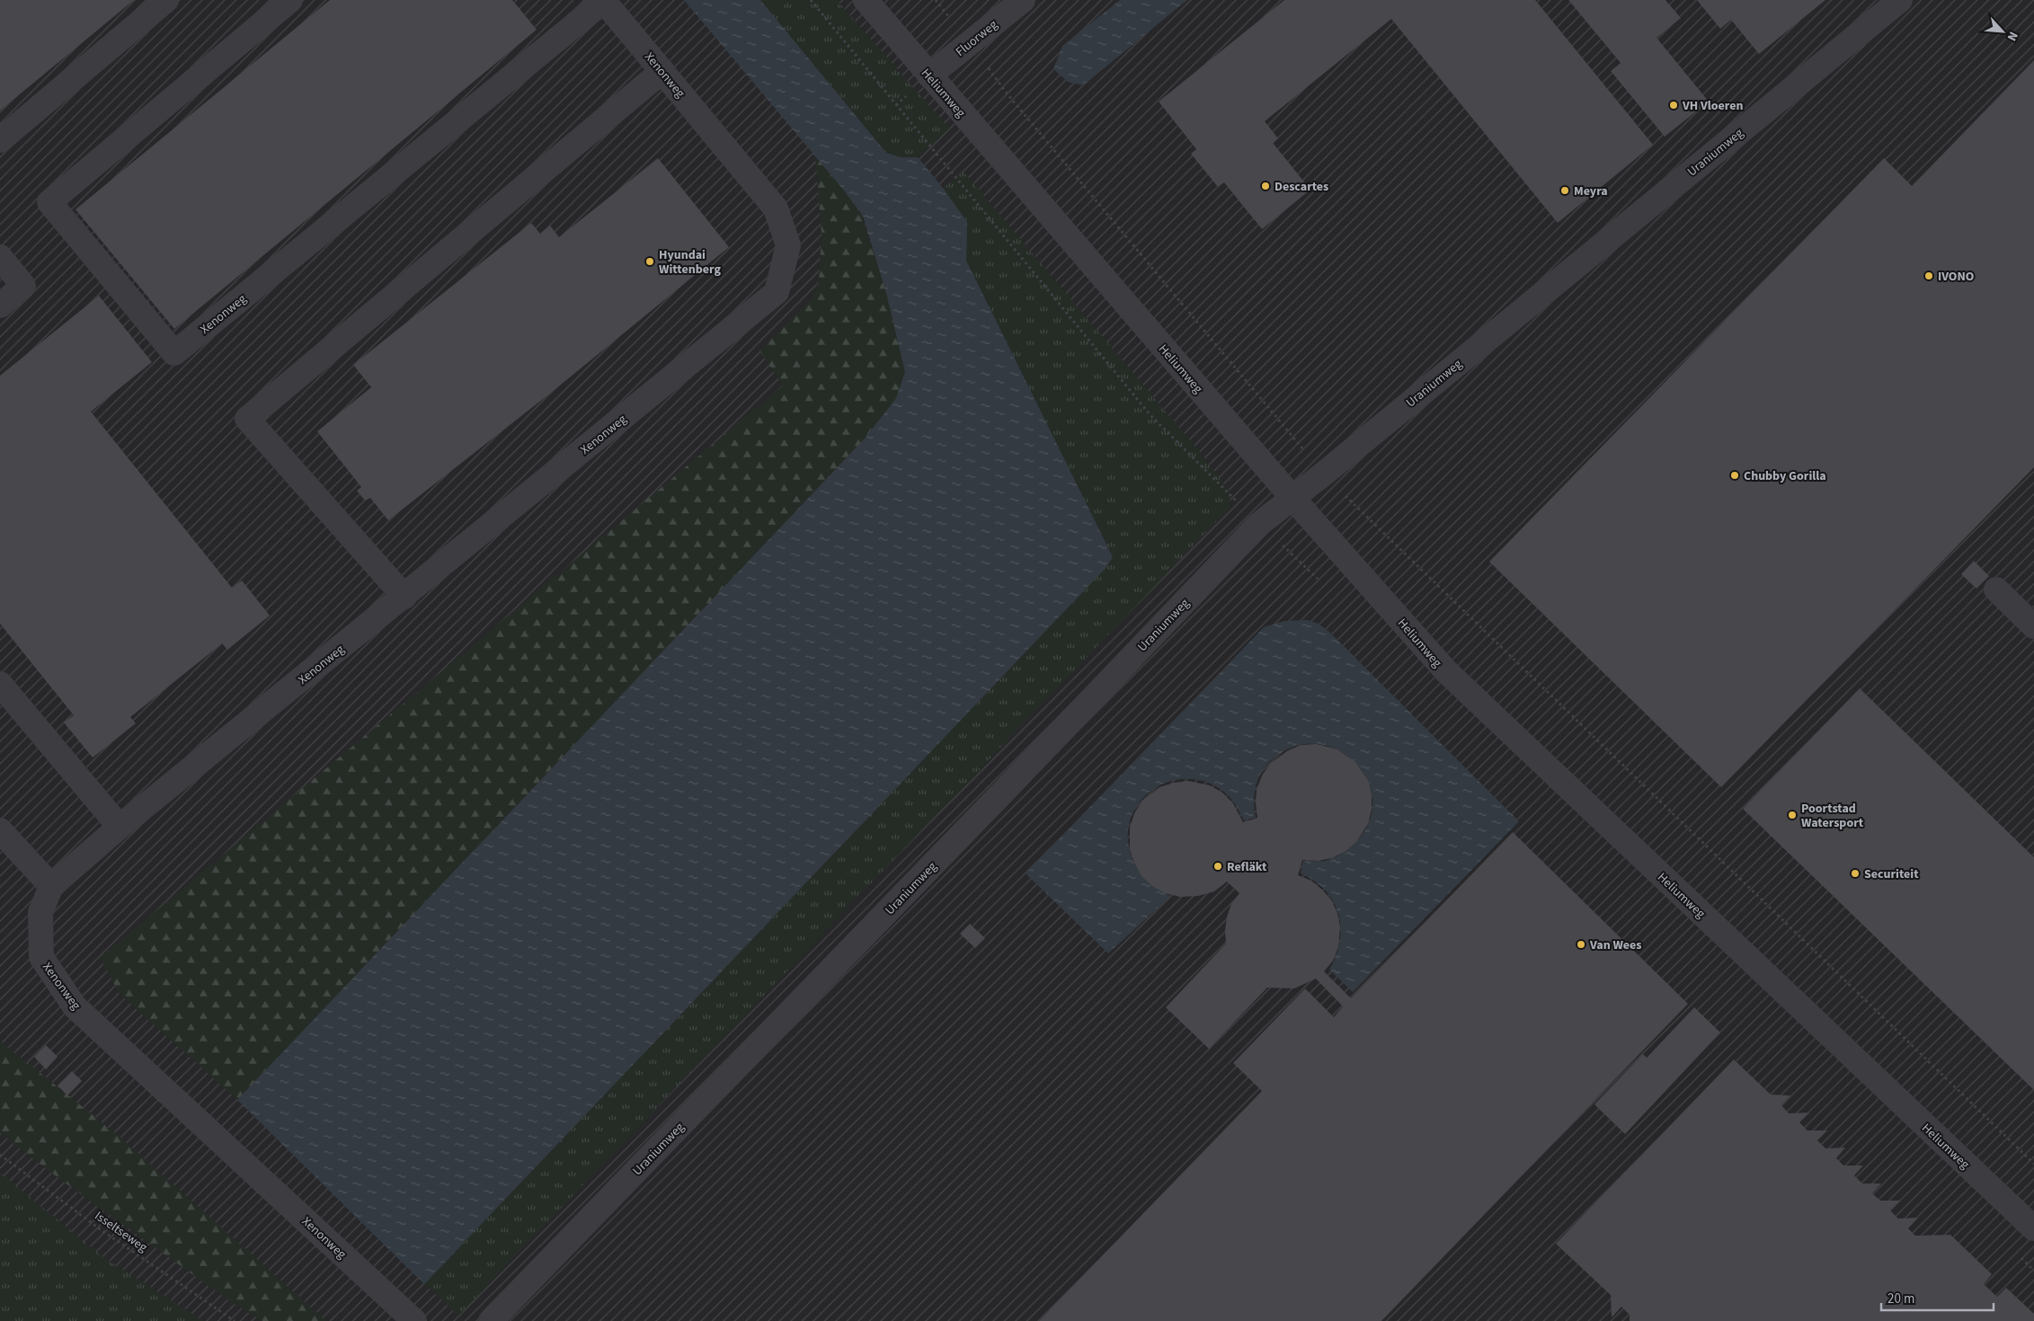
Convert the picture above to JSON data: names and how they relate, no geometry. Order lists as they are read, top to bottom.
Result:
{
  "streets": {
    "street": [
      "Fluorweg",
      "Xenonweg",
      "Heliumweg",
      "Uraniumweg"
    ],
    "path": ["Isseltseweg"]
  },
  "crossings": [
    ["Fluorweg", "Heliumweg"],
    ["Heliumweg", "Uraniumweg"]
  ],
  "places": [
    "VH Vloeren",
    "Descartes",
    "Meyra",
    "Hyundai Wittenberg",
    "IVONO",
    "Chubby Gorilla",
    "Poortstad Watersport",
    "Refläkt",
    "Securiteit",
    "Van Wees"
  ],
  "scale_bar": "20 m",
  "north": "bottom right"
}
